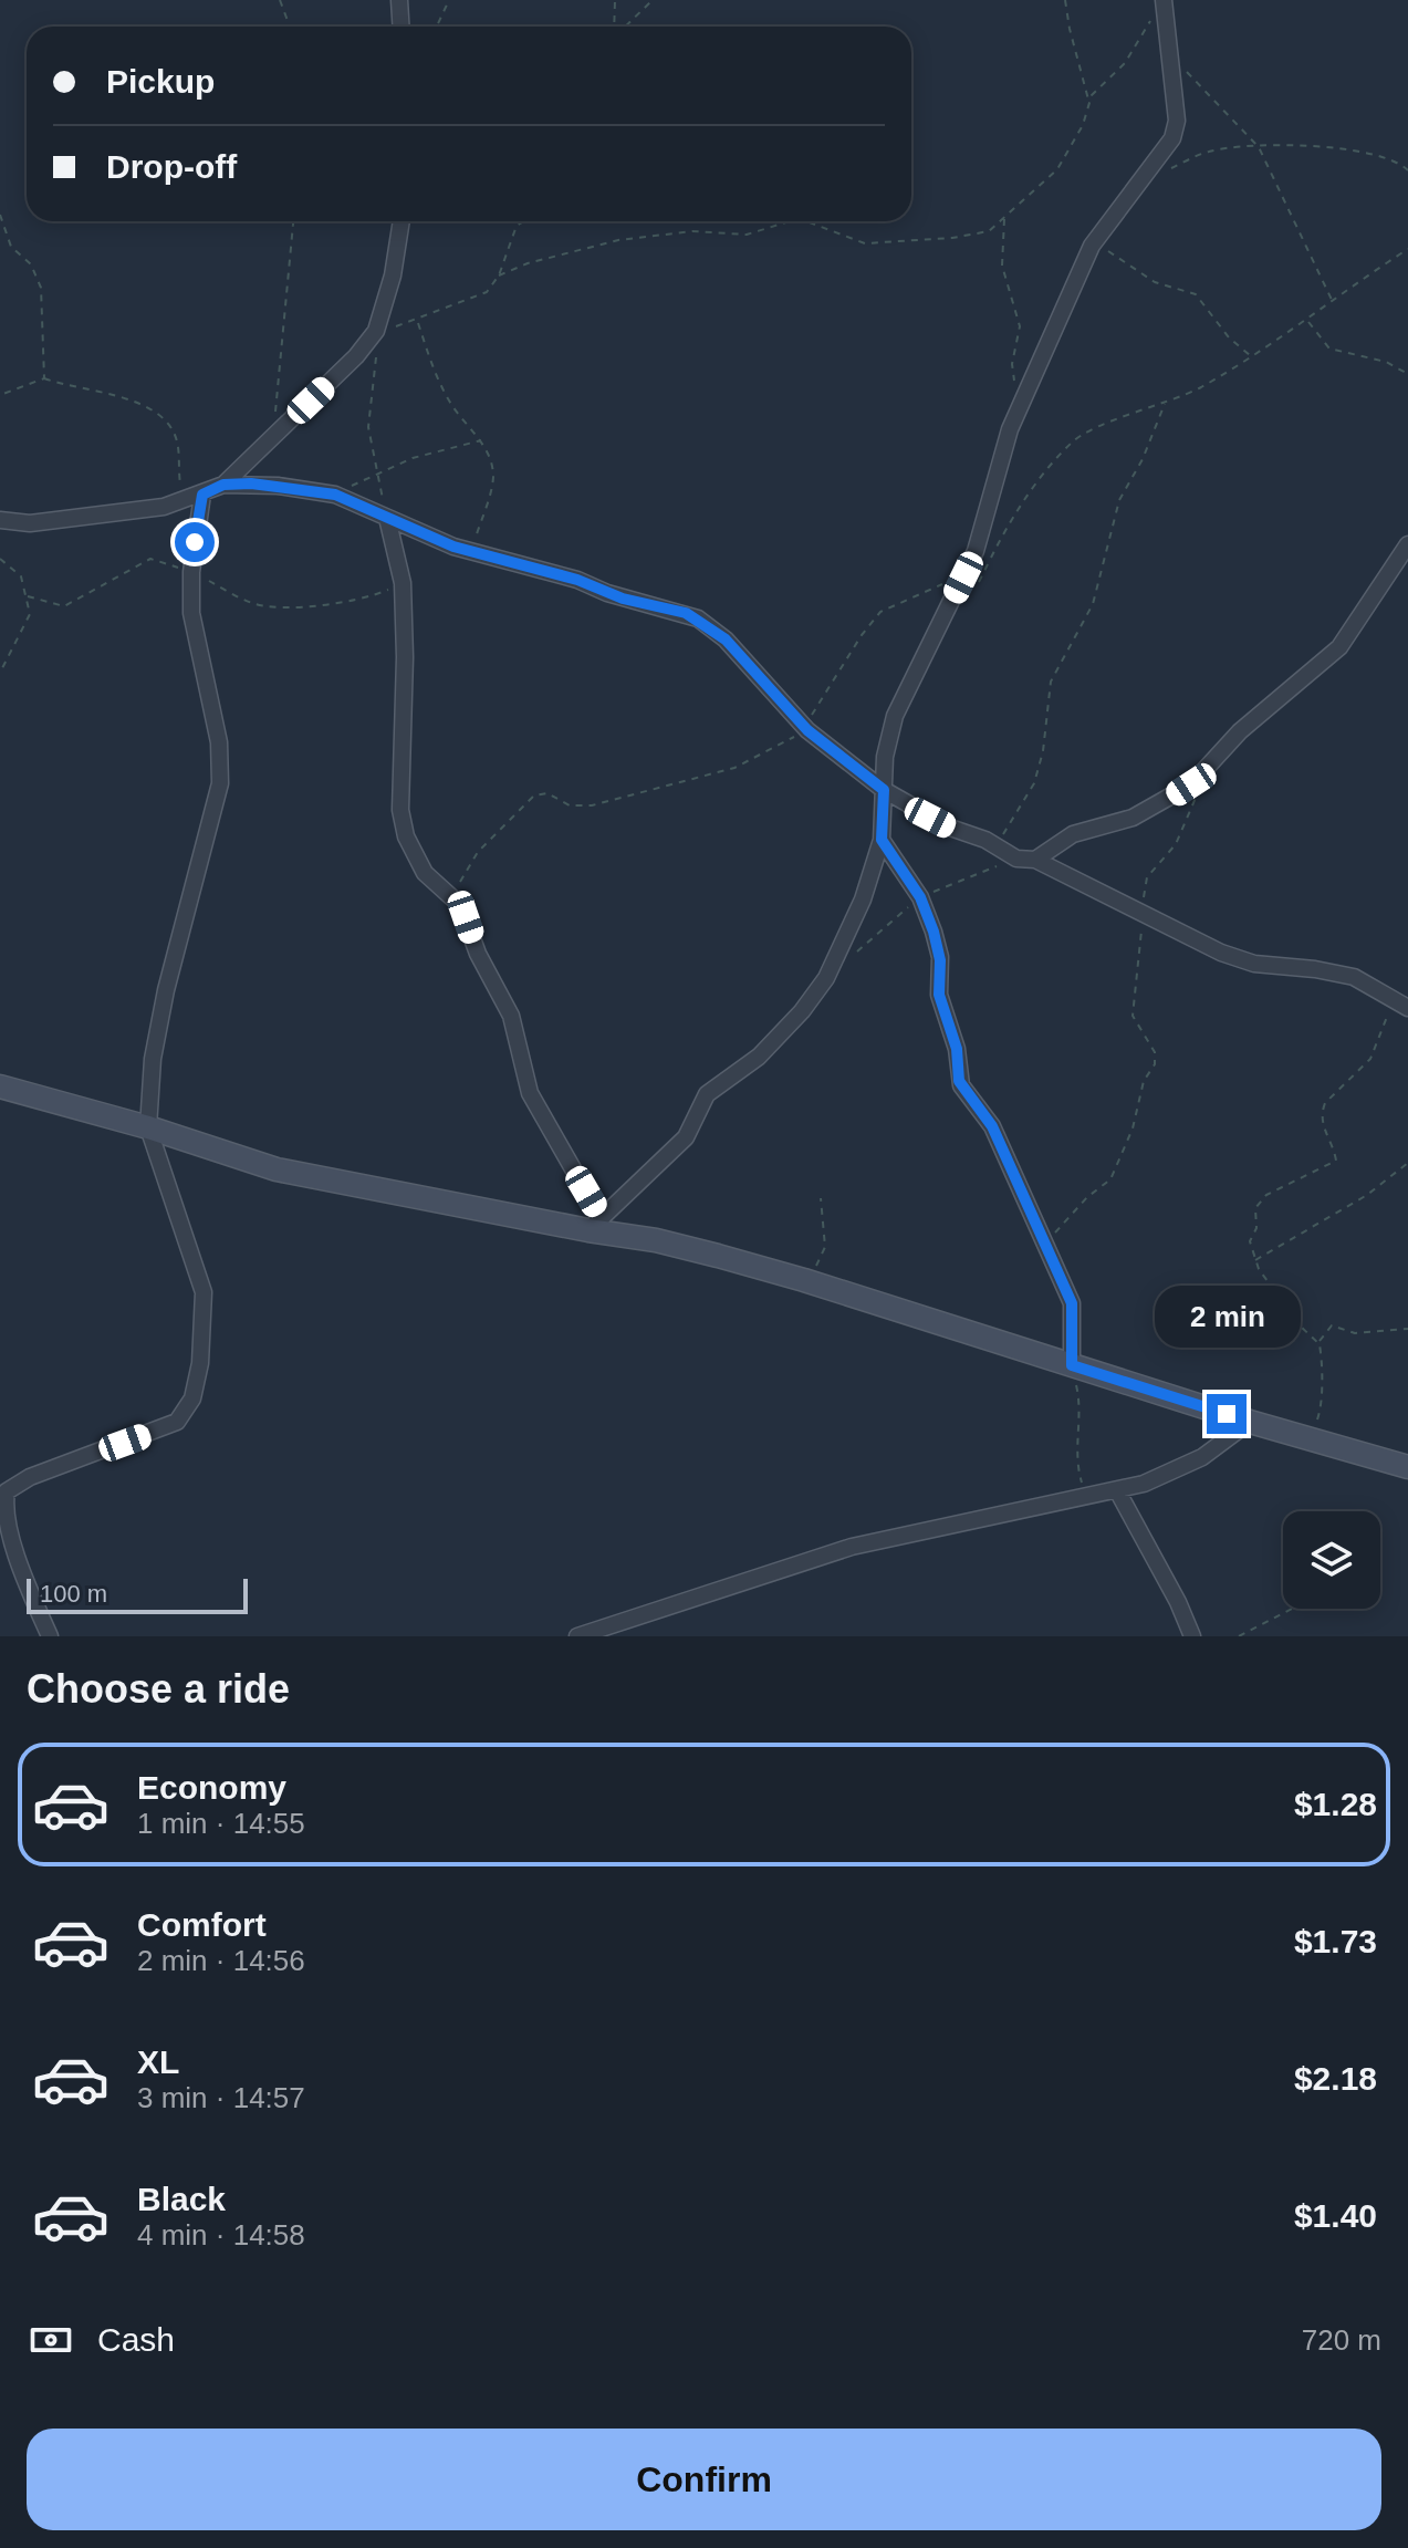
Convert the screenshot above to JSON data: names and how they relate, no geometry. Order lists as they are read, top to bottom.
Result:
{
  "scale_bar": "100 m",
  "page": {
    "banner": ["Pickup", "Drop-off"],
    "bubble": "2 min",
    "scale": "100 m",
    "heading": "Choose a ride",
    "list": [
      {
        "name": "Economy",
        "note": "1 min · 14:55",
        "value": "$1.28"
      },
      {
        "name": "Comfort",
        "note": "2 min · 14:56",
        "value": "$1.73"
      },
      {
        "name": "XL",
        "note": "3 min · 14:57",
        "value": "$2.18"
      },
      {
        "name": "Black",
        "note": "4 min · 14:58",
        "value": "$1.40"
      }
    ],
    "pay": ["Cash", "720 m"],
    "buttons": "Confirm"
  }
}
